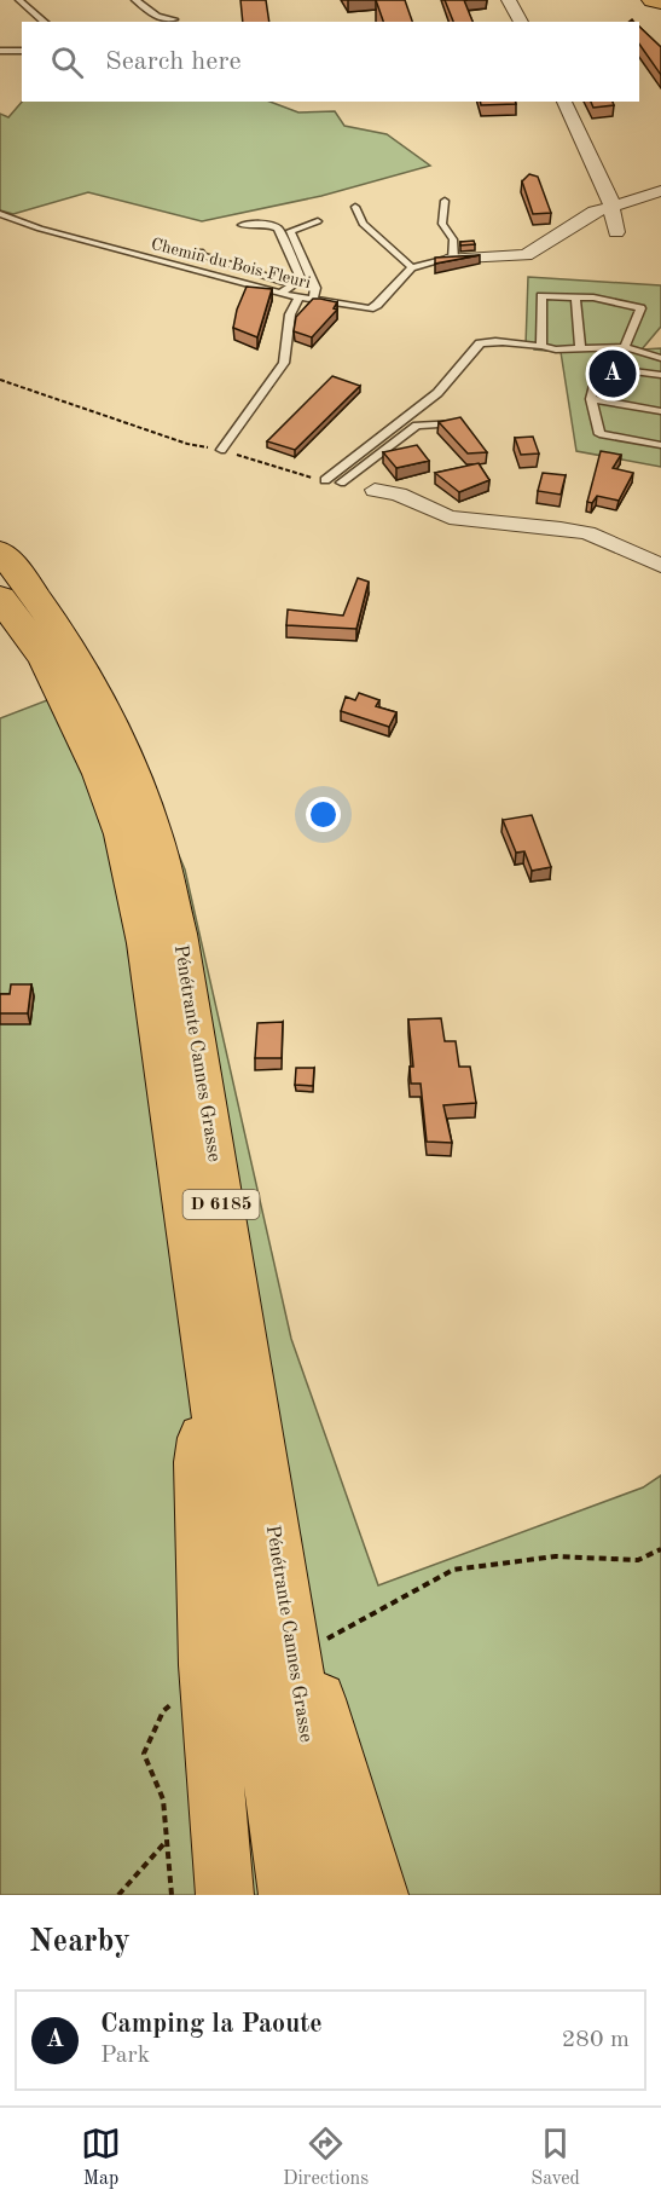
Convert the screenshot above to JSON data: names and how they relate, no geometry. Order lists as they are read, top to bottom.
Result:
{
  "streets": {
    "main road": ["Pénétrante Cannes Grasse", "D 6185"],
    "lane": ["Chemin du Bois Fleuri"]
  },
  "page": {
    "search": "Search here",
    "pins": "A",
    "heading": "Nearby",
    "list": [
      {
        "mark": "A",
        "name": "Camping la Paoute",
        "note": "Park",
        "value": "280 m"
      }
    ],
    "nav": ["Map", "Directions", "Saved"]
  }
}
